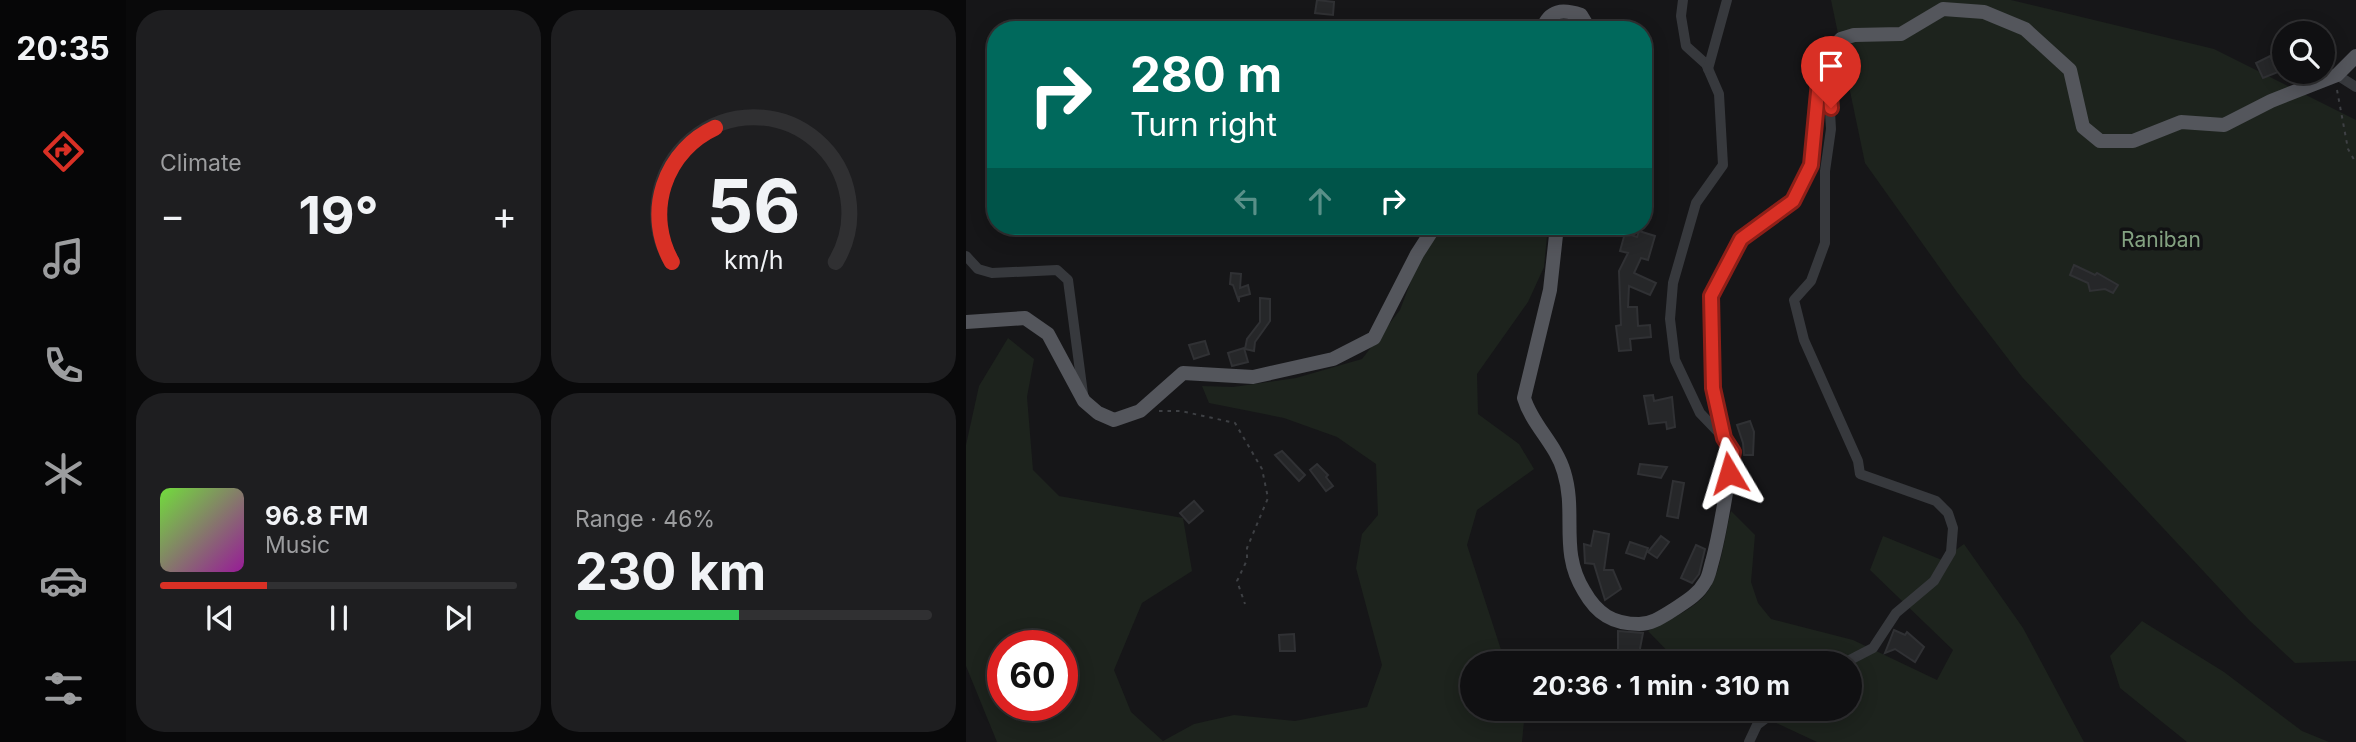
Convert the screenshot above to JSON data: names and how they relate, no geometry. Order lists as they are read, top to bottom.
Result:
{
  "parks": ["Raniban"],
  "page": {
    "tabs": "20:35",
    "tile": [
      "Climate",
      ["Range · 46%", "230 km"]
    ],
    "turn": ["280 m", "Turn right"],
    "heat": ["−", "19°", "+"],
    "song": ["96.8 FM", "Music"],
    "limit": "60",
    "trip": "20:36 · 1 min · 310 m",
    "gauge": ["56", "km/h"]
  }
}
